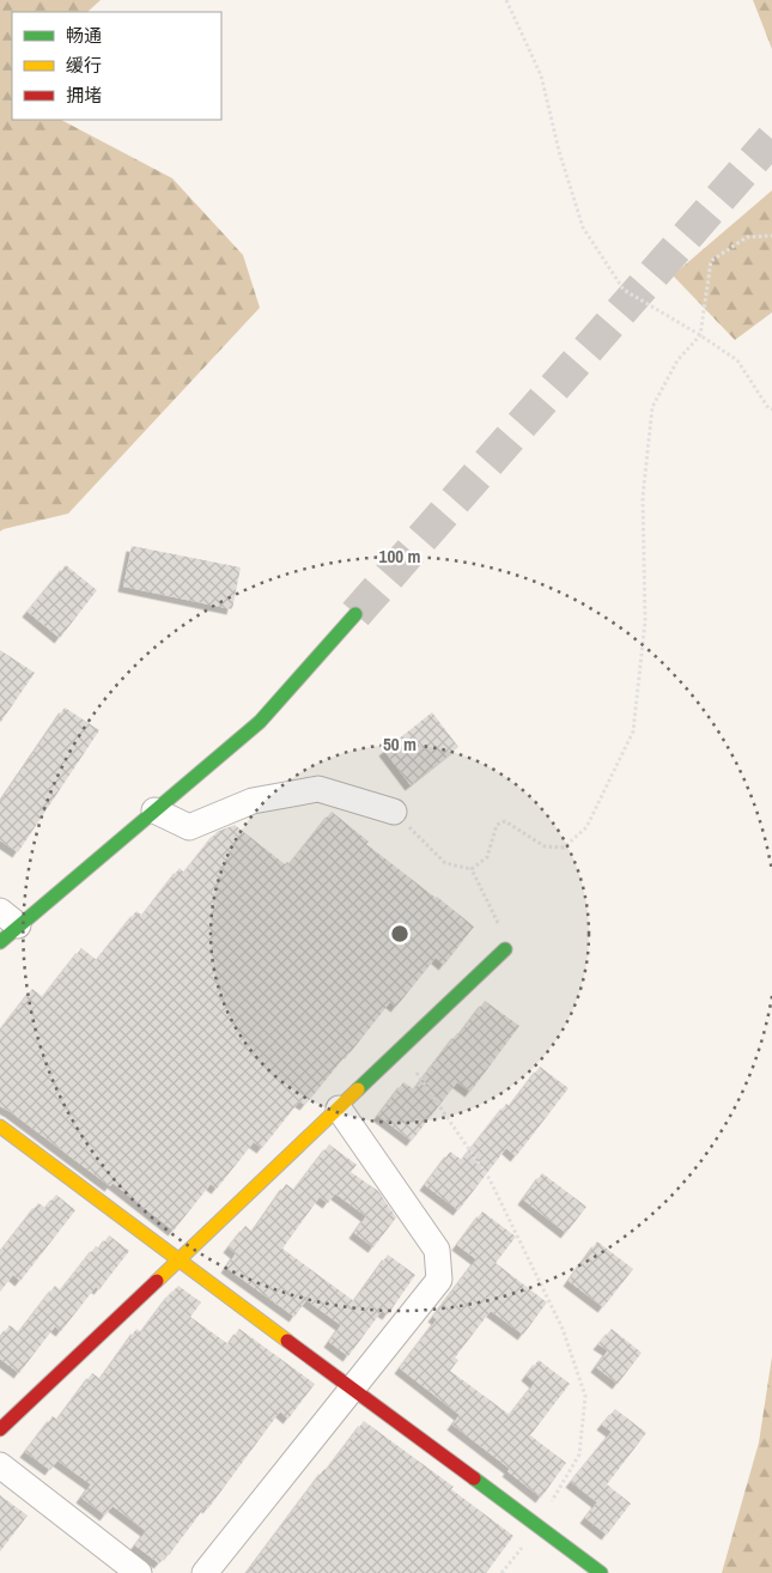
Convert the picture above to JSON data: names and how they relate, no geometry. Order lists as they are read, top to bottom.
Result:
{
  "legend": ["畅通", "缓行", "拥堵"],
  "rings": ["100 m", "50 m"]
}
